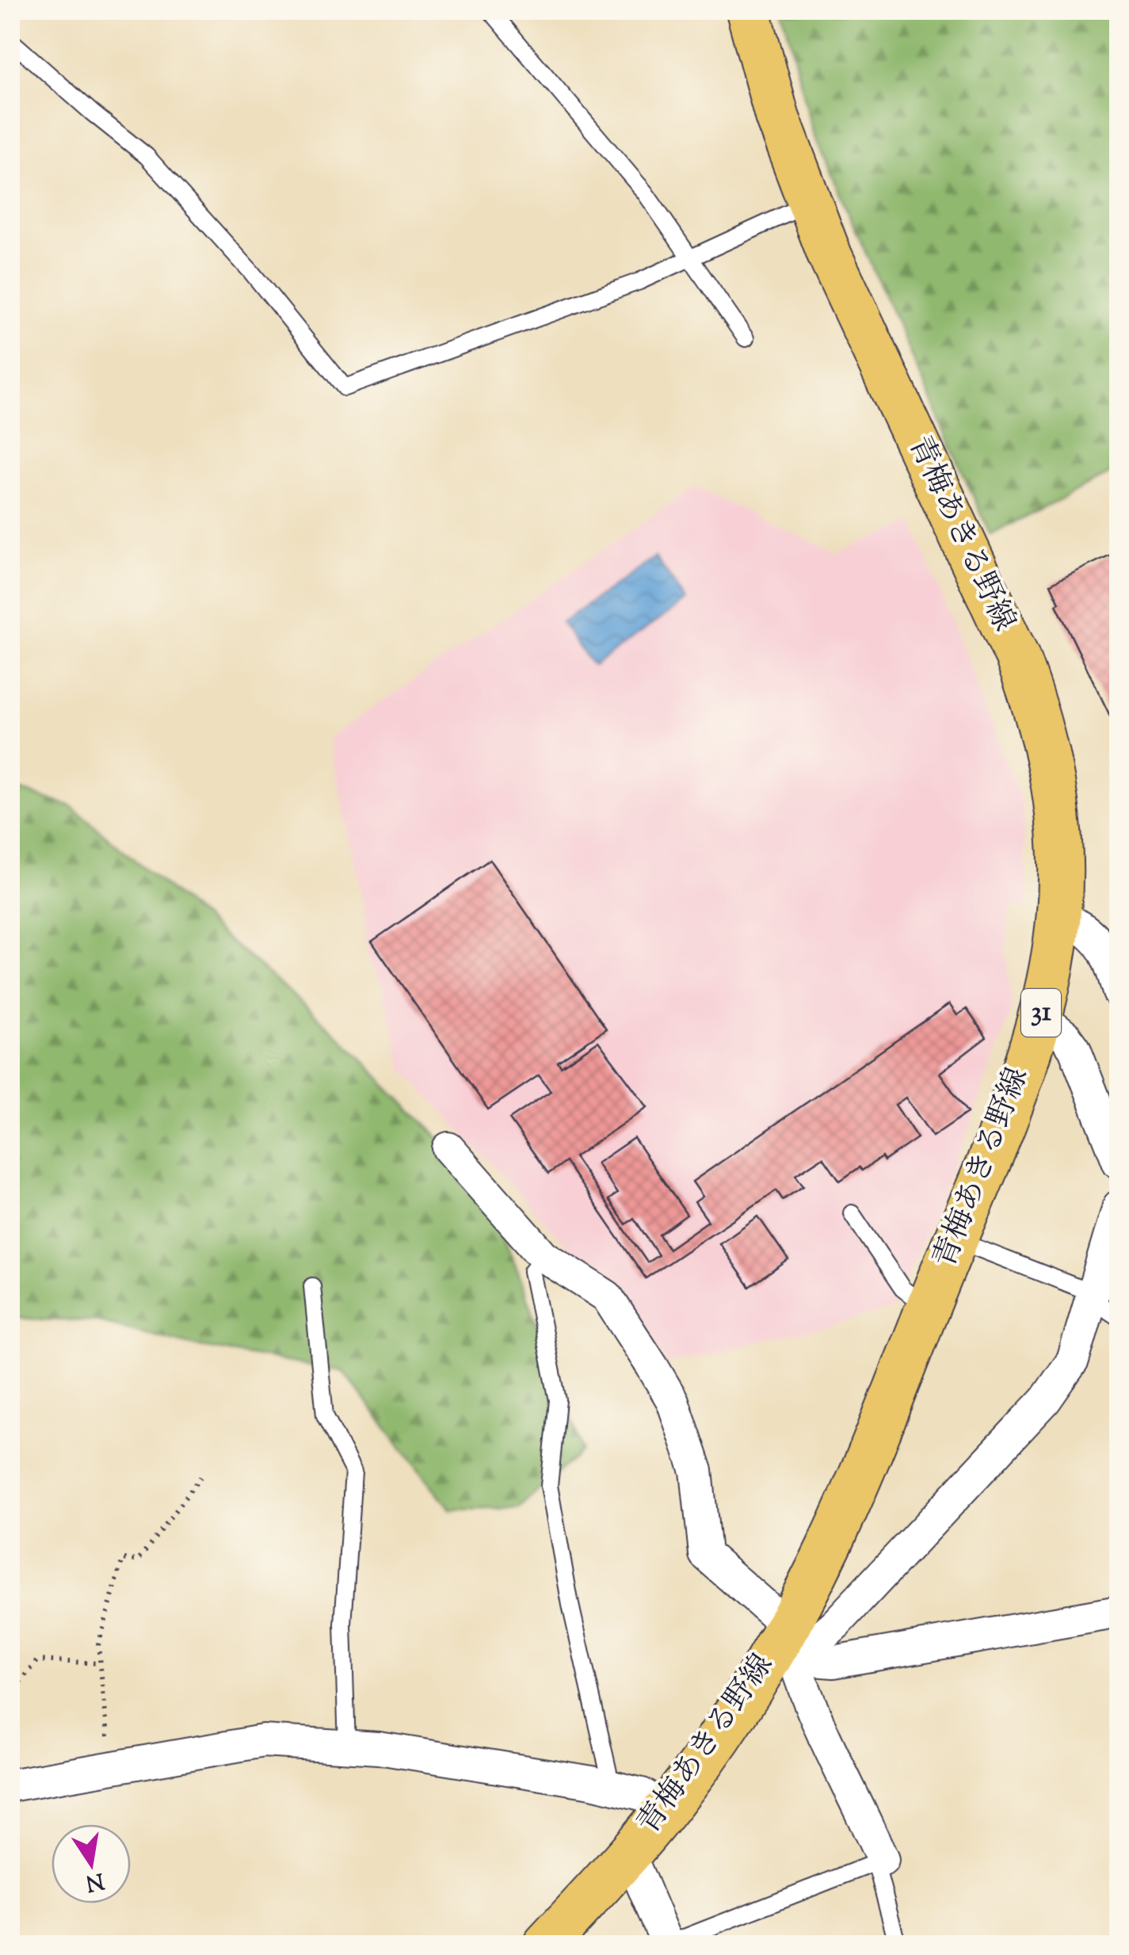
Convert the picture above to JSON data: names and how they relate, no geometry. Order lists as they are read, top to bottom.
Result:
{
  "streets": {
    "main road": ["青梅あきる野線", "31"]
  },
  "north": "bottom"
}
